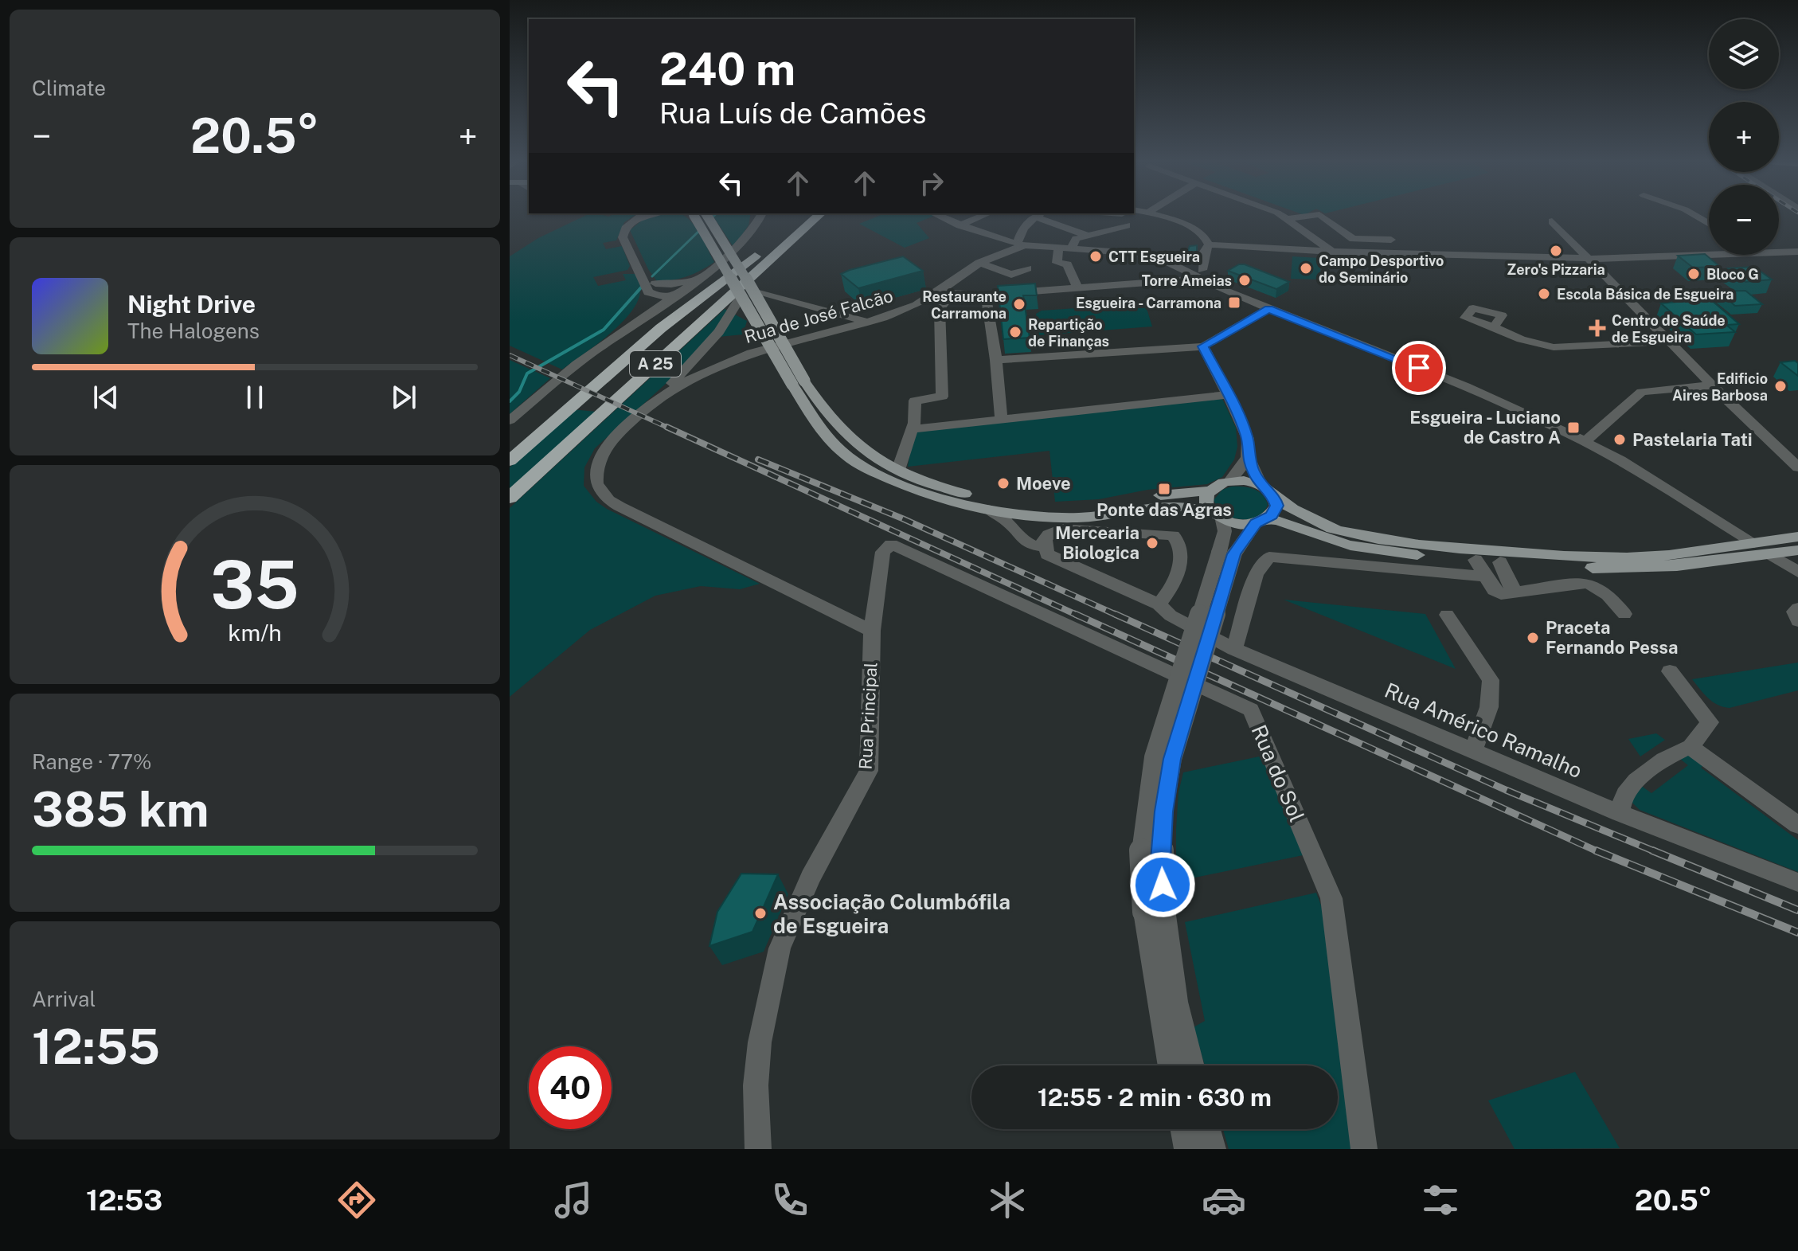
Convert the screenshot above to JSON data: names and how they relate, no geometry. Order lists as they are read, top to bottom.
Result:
{
  "streets": {
    "highway": ["A 25"],
    "street": [
      "Rua de José Falcão",
      "Rua Principal",
      "Rua Américo Ramalho",
      "Rua do Sol"
    ]
  },
  "crossings": [
    ["Rua de José Falcão", "Rua Principal"],
    ["Rua Principal", "Rua do Sol"]
  ],
  "places": {
    "other": [
      "Zero's Pizzaria",
      "CTT Esgueira",
      "Campo Desportivo do Seminário",
      "Bloco G",
      "Torre Ameias",
      "Escola Básica de Esgueira",
      "Restaurante Carramona",
      "Repartição de Finanças",
      "Edificio Aires Barbosa",
      "Pastelaria Tati",
      "Moeve",
      "Mercearia Biologica",
      "Praceta Fernando Pessa",
      "Associação Columbófila de Esgueira"
    ],
    "transit": ["Esgueira - Carramona", "Esgueira - Luciano de Castro A", "Ponte das Agras"],
    "health": ["Centro de Saúde de Esgueira"]
  },
  "page": {
    "tile": [
      "Climate",
      ["Range · 77%", "385 km"],
      ["Arrival", "12:55"]
    ],
    "map_buttons": ["+", "−"],
    "turn": ["240 m", "Rua Luís de Camões"],
    "heat": ["−", "20.5°", "+"],
    "song": ["Night Drive", "The Halogens"],
    "limit": "40",
    "trip": "12:55 · 2 min · 630 m",
    "tabs": ["12:53", "20.5°"],
    "gauge": ["35", "km/h"]
  }
}
